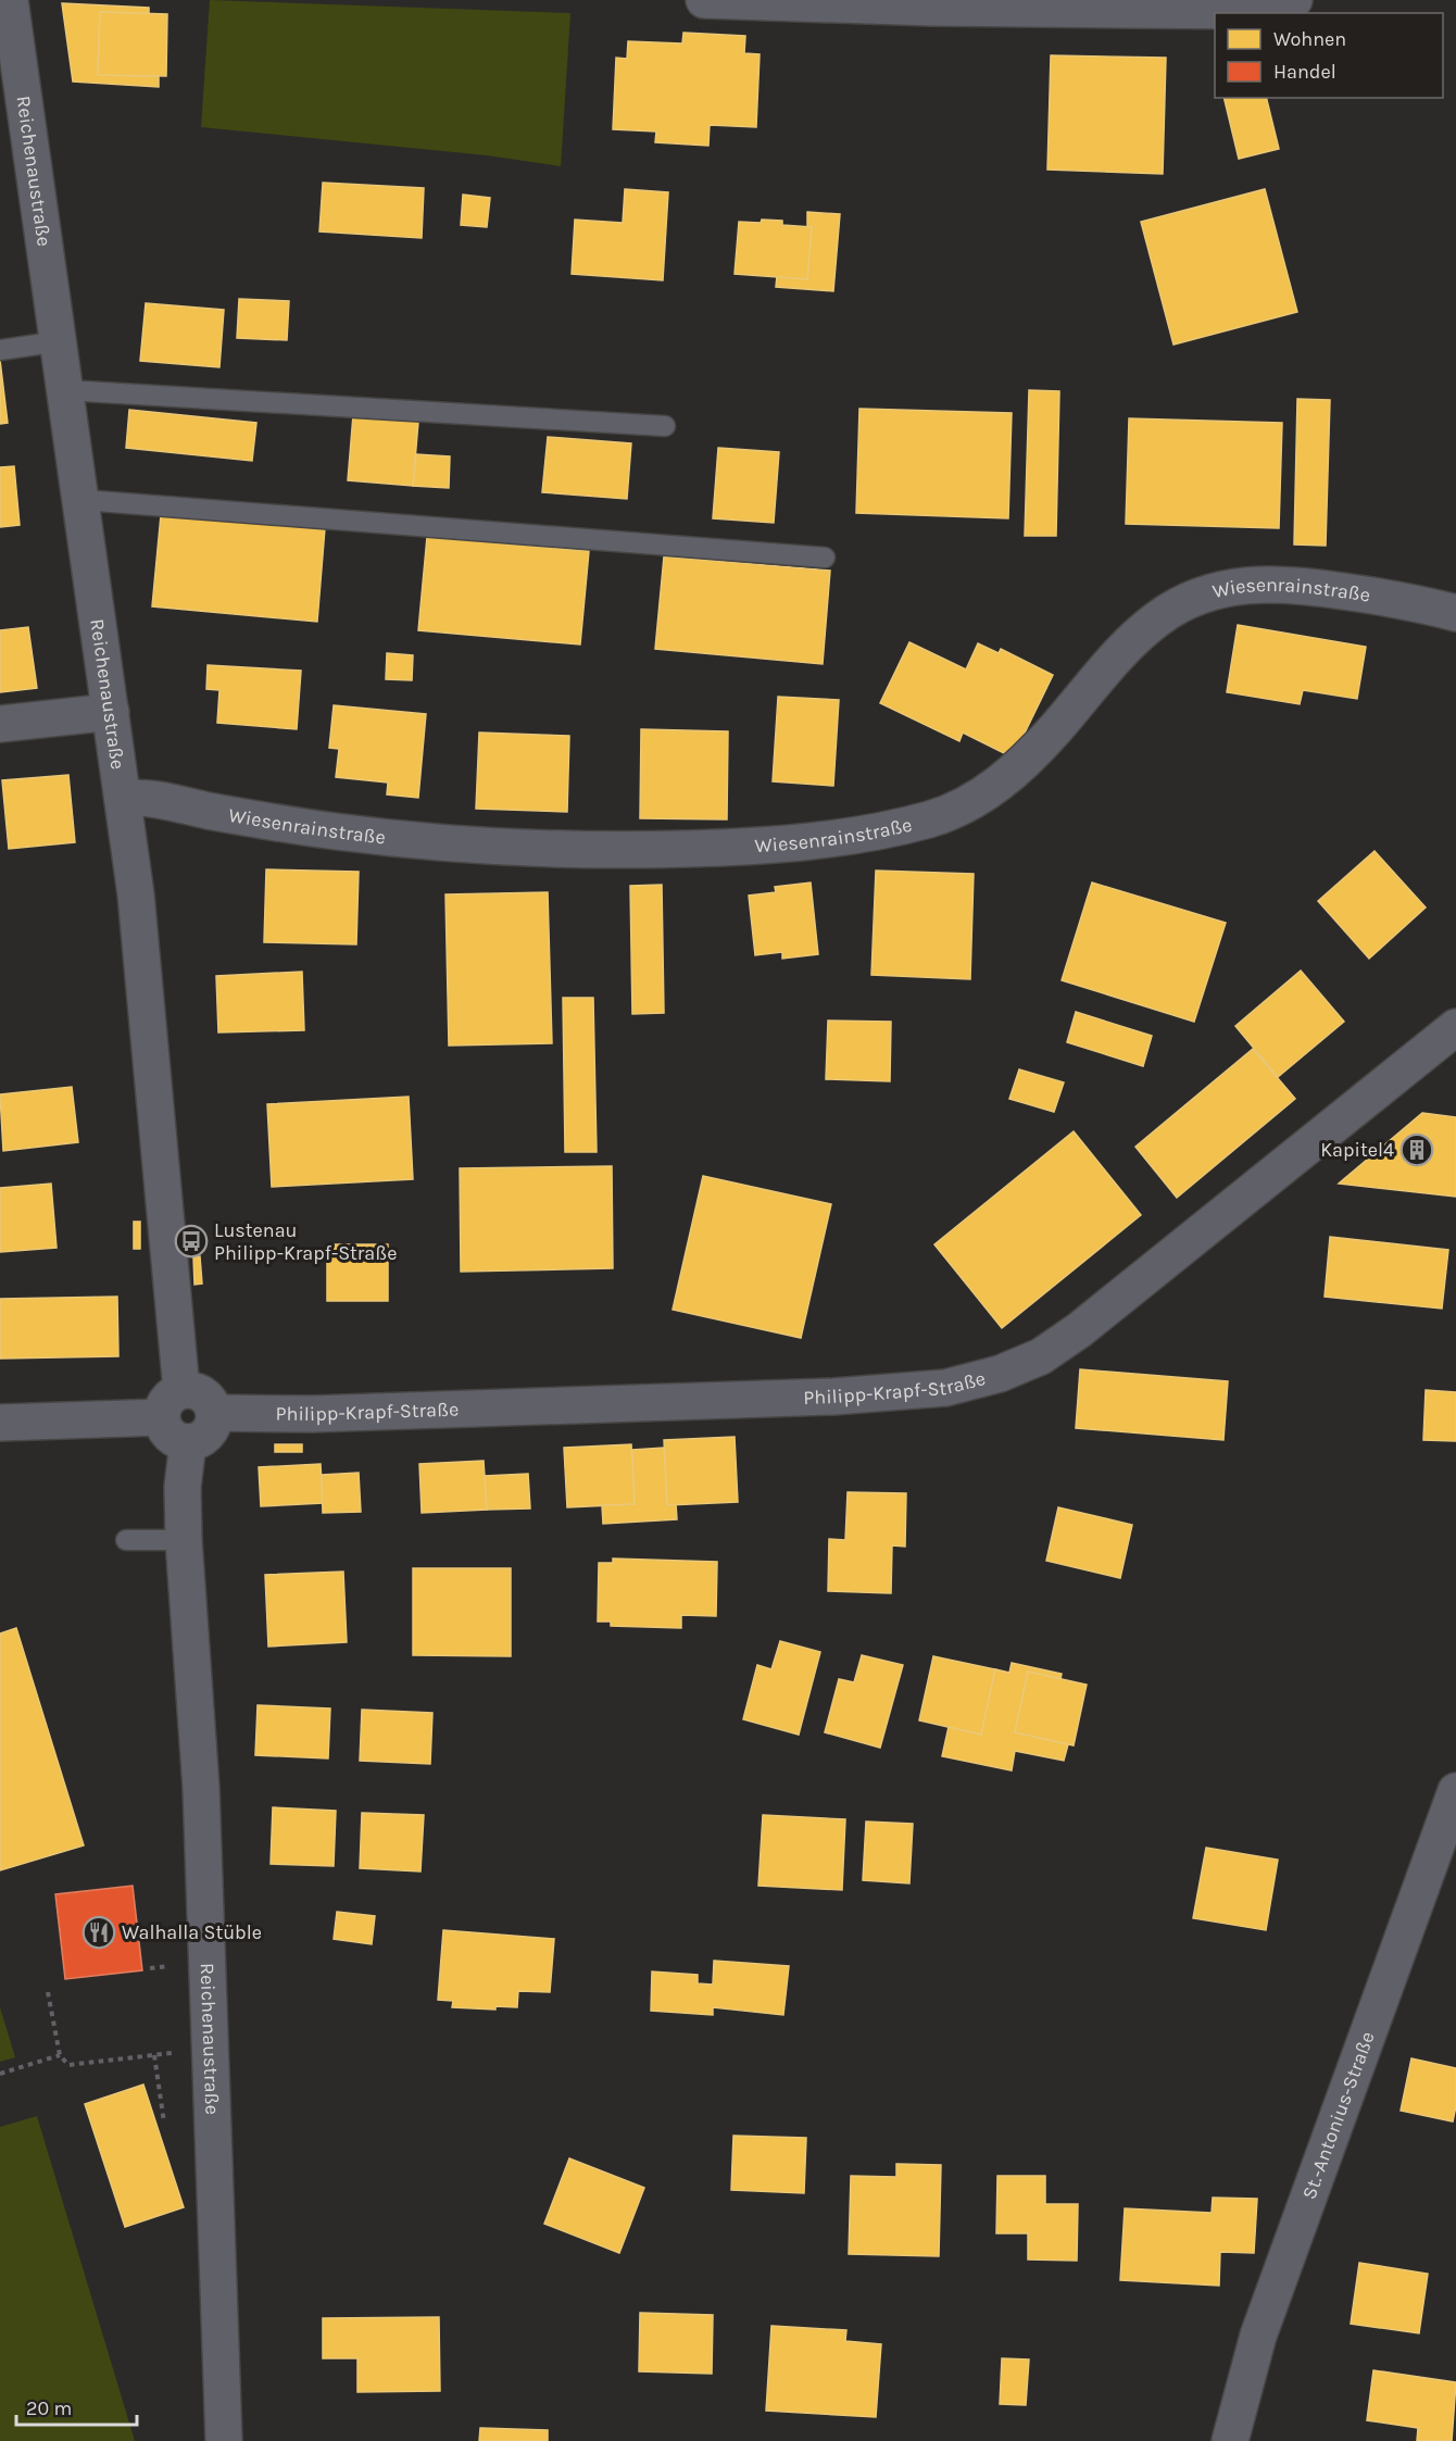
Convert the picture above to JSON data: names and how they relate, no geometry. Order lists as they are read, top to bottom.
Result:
{
  "streets": {
    "street": [
      "Reichenaustraße",
      "Wiesenrainstraße",
      "Philipp-Krapf-Straße",
      "St.-Antonius-Straße"
    ]
  },
  "crossings": [
    ["Reichenaustraße", "Wiesenrainstraße"],
    ["Reichenaustraße", "Philipp-Krapf-Straße"]
  ],
  "places": {
    "building": ["Kapitel4"],
    "bus stop": ["Lustenau Philipp-Krapf-Straße"],
    "restaurant": ["Walhalla Stüble"]
  },
  "legend": ["Wohnen", "Handel"],
  "scale_bar": "20 m"
}
